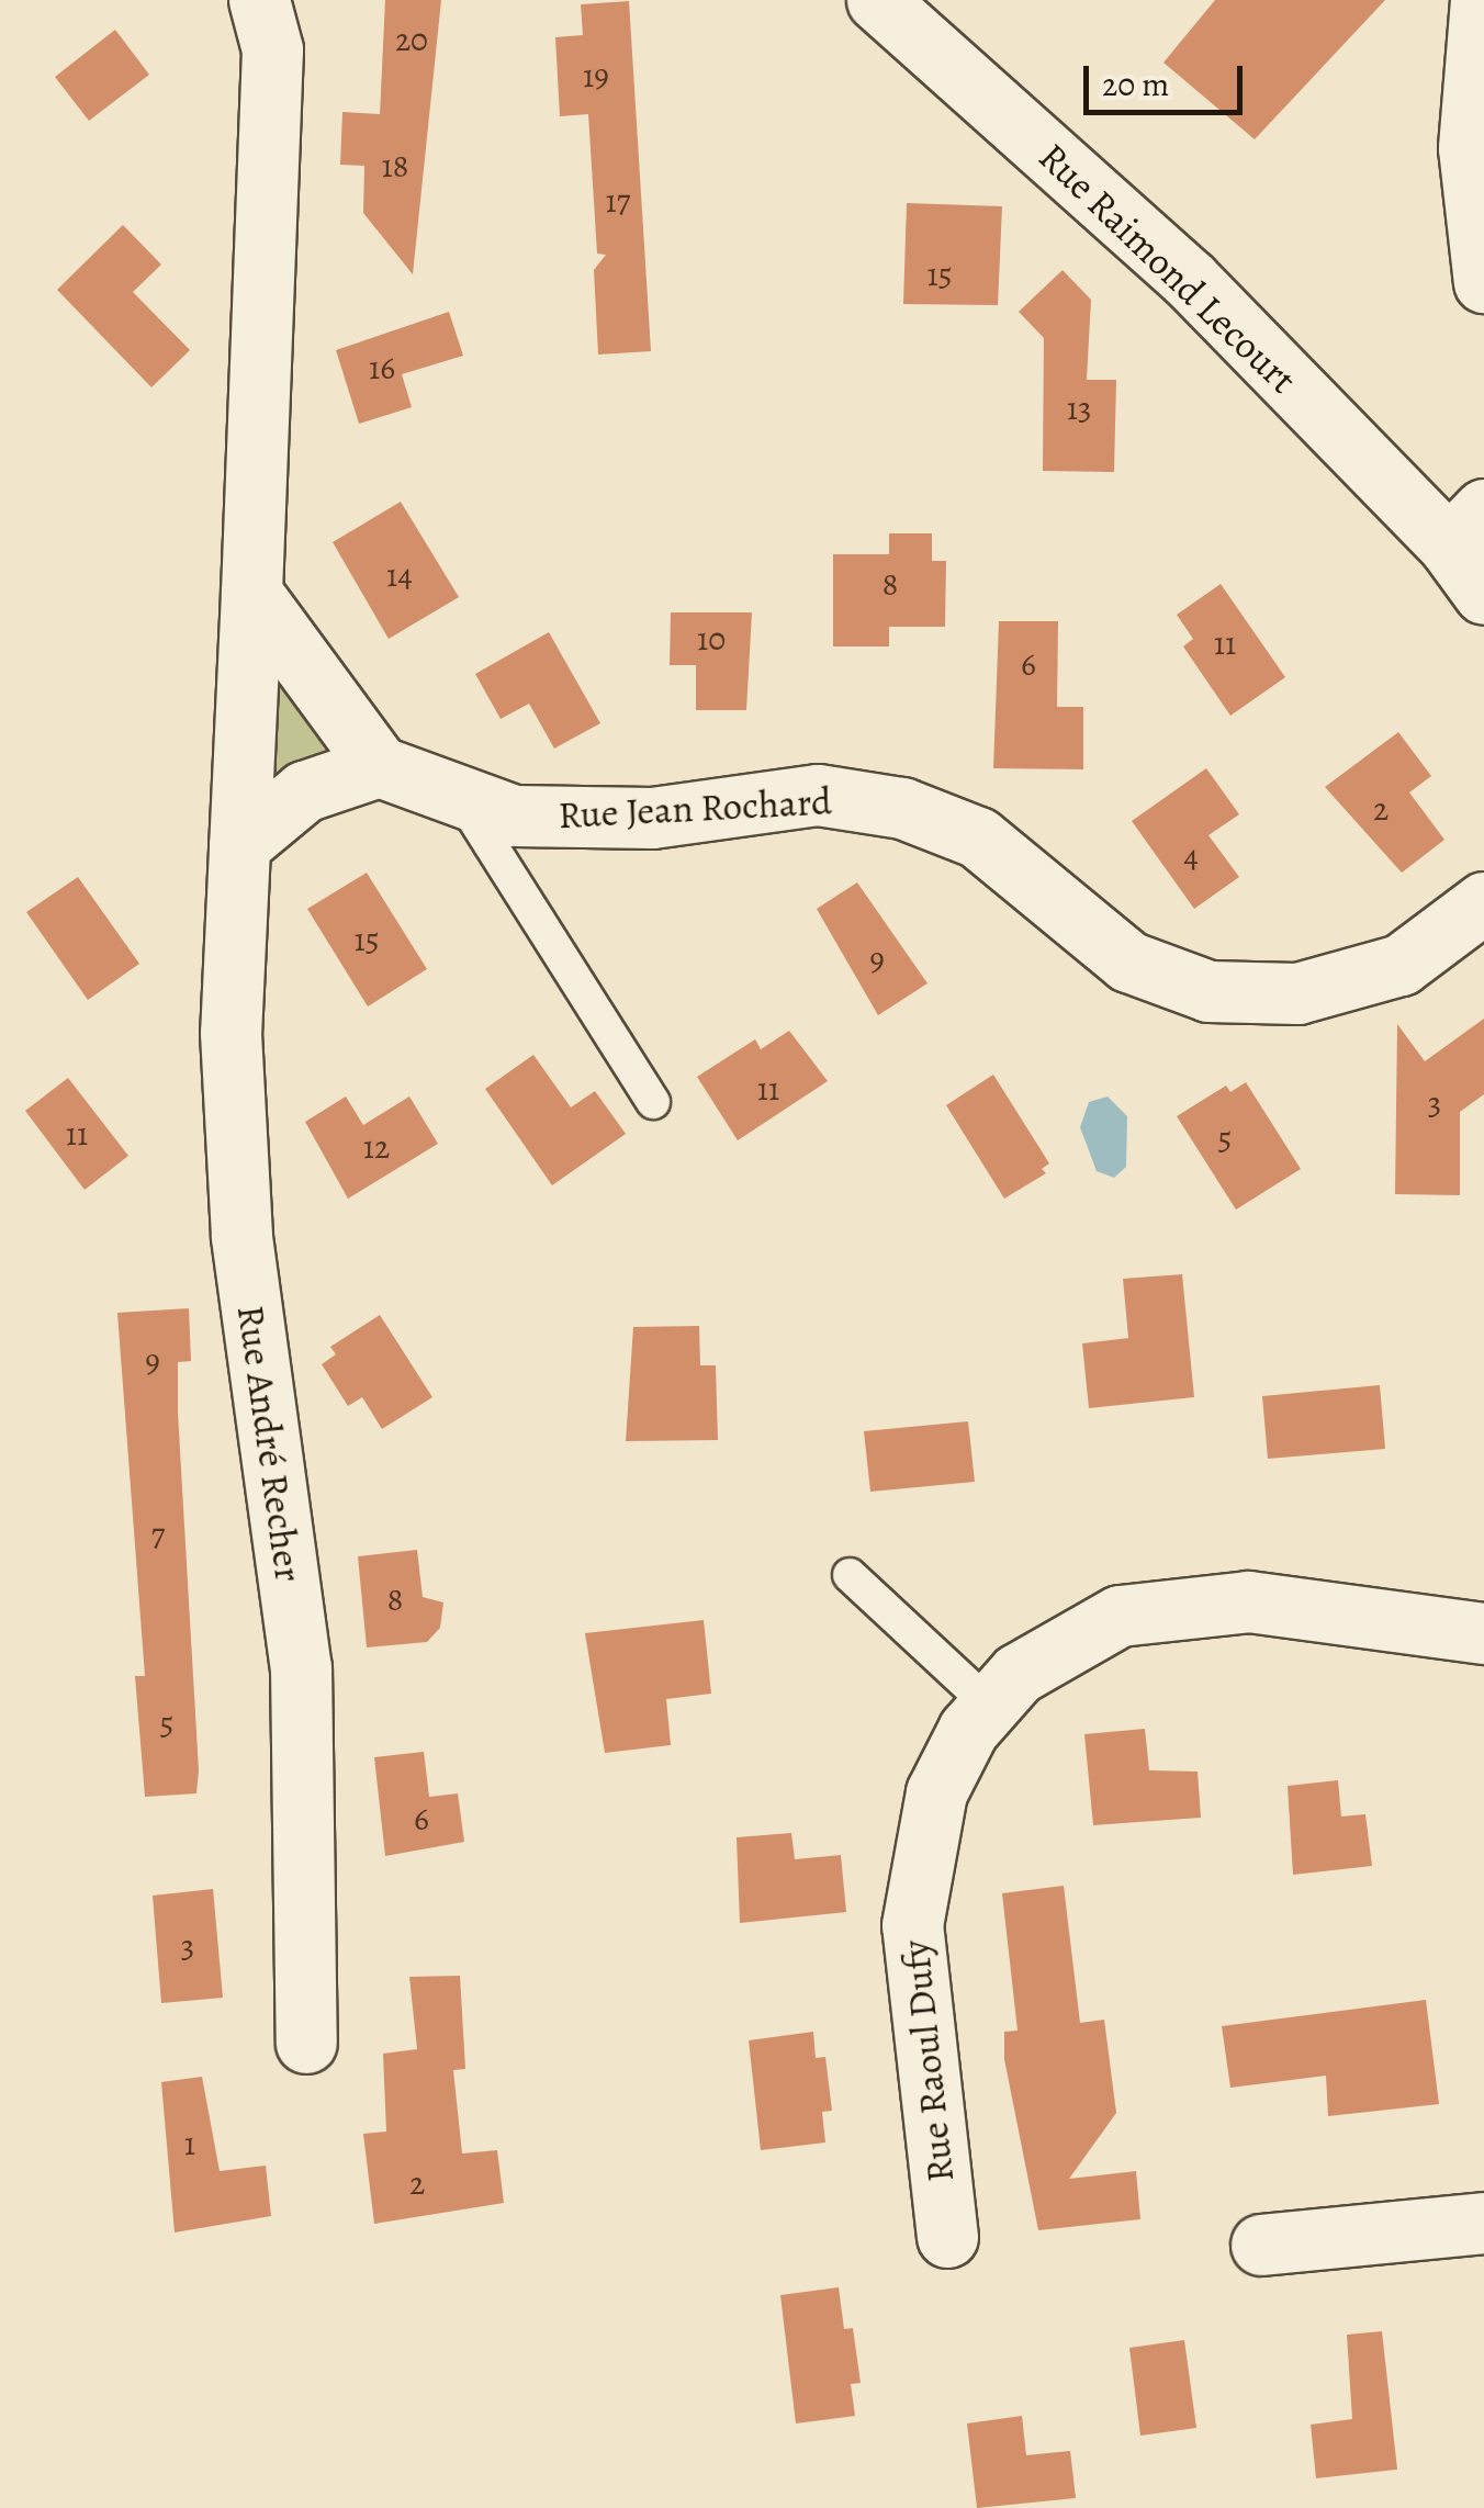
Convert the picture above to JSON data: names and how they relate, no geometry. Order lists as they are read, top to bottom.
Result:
{
  "streets": {
    "street": [
      "Rue Raimond Lecourt",
      "Rue Jean Rochard",
      "Rue André Recher",
      "Rue Raoul Dufy"
    ]
  },
  "house_numbers": [
    "20",
    "19",
    "18",
    "17",
    "15",
    "16",
    "13",
    "14",
    "8",
    "10",
    "11",
    "6",
    "2",
    "4",
    "15",
    "9",
    "11",
    "3",
    "11",
    "5",
    "12",
    "9",
    "7",
    "8",
    "5",
    "6",
    "3",
    "1",
    "2"
  ],
  "scale_bar": "20 m"
}
